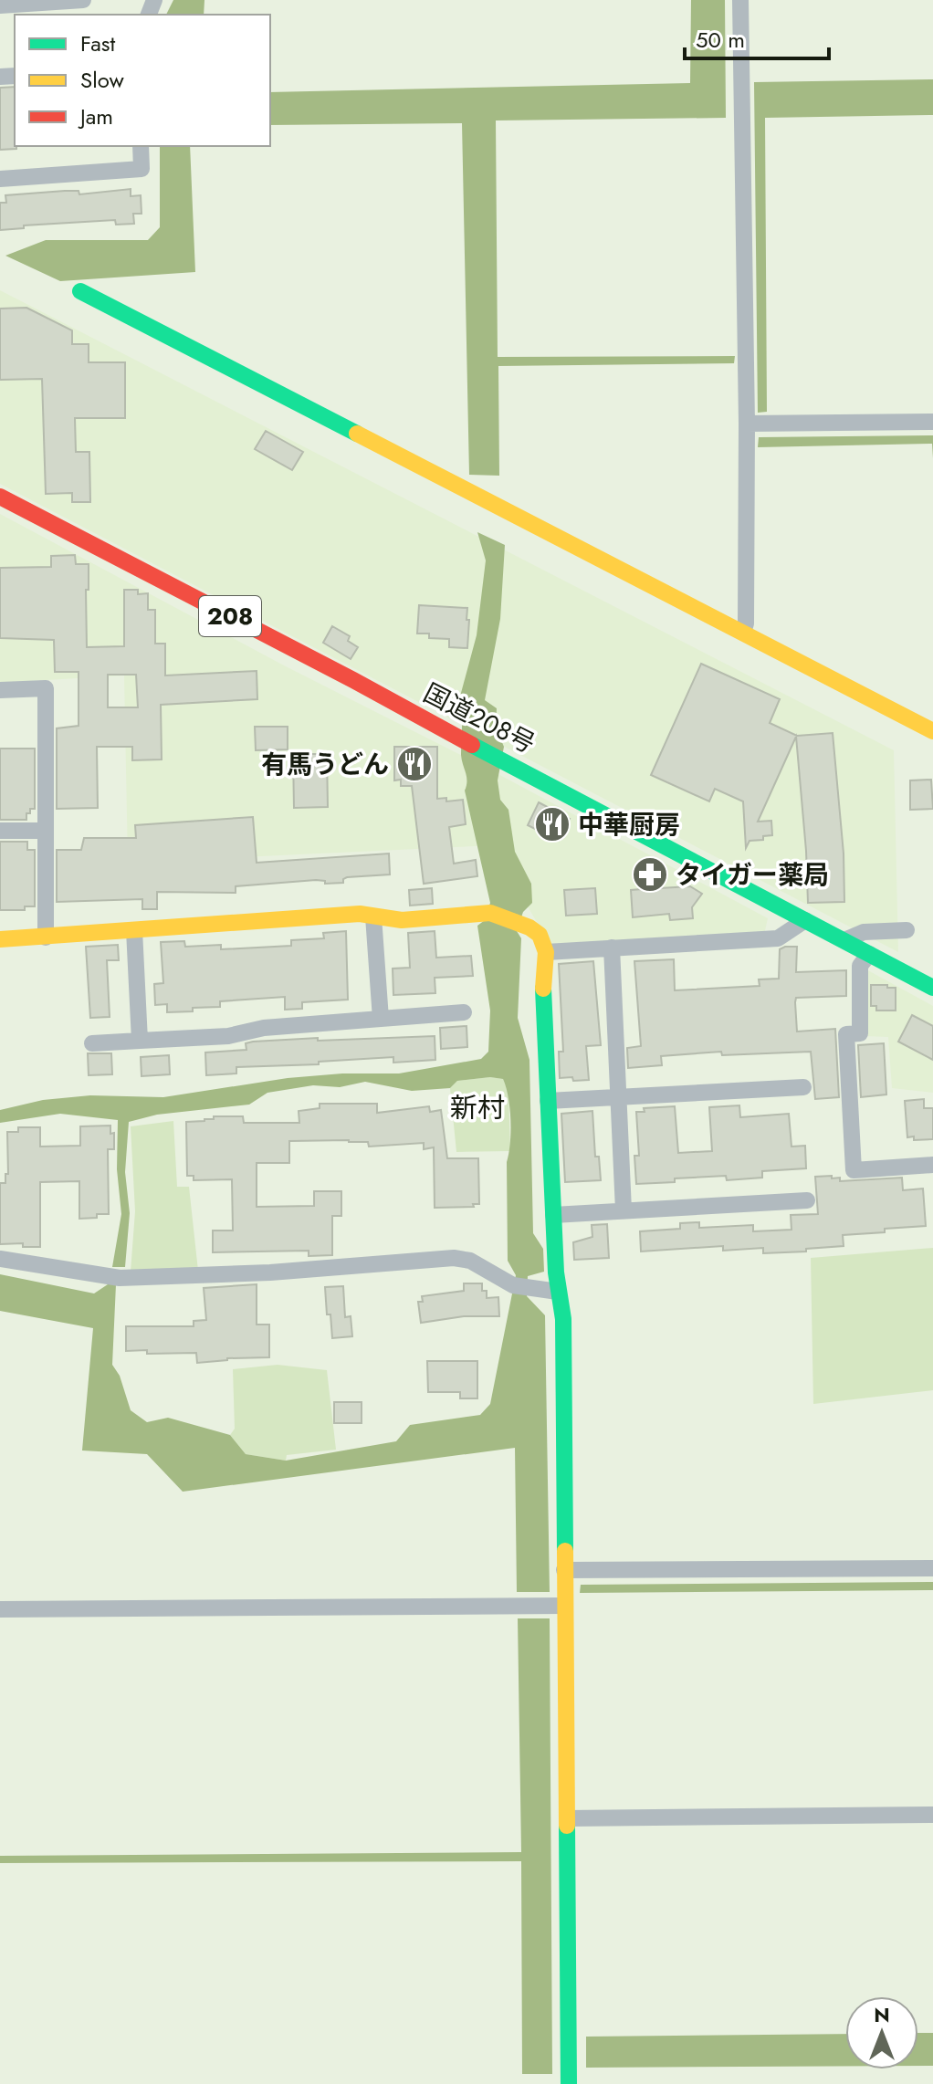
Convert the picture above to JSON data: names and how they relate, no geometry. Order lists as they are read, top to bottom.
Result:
{
  "streets": {
    "main road": ["208", "国道208号"]
  },
  "districts": ["新村"],
  "places": {
    "restaurant": ["有馬うどん", "中華厨房"],
    "pharmacy": ["タイガー薬局"]
  },
  "legend": ["Fast", "Slow", "Jam"],
  "scale_bar": "50 m",
  "north": "top"
}
